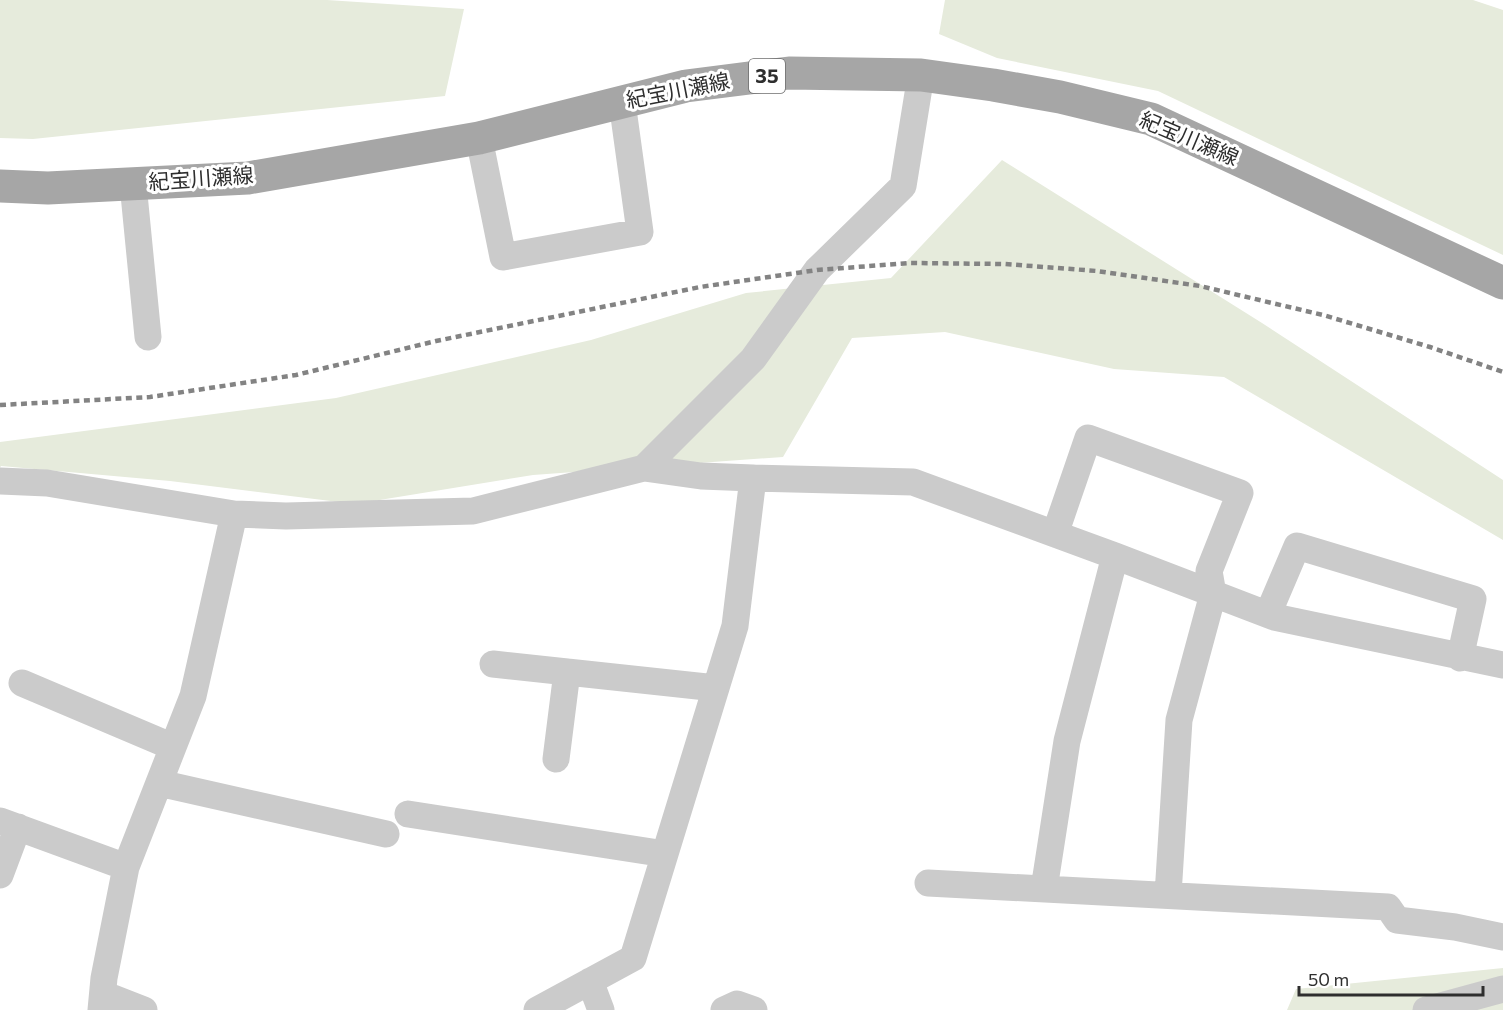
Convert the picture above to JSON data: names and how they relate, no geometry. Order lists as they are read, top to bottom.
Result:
{
  "streets": {
    "main road": ["35", "紀宝川瀬線"]
  },
  "scale_bar": "50 m"
}
